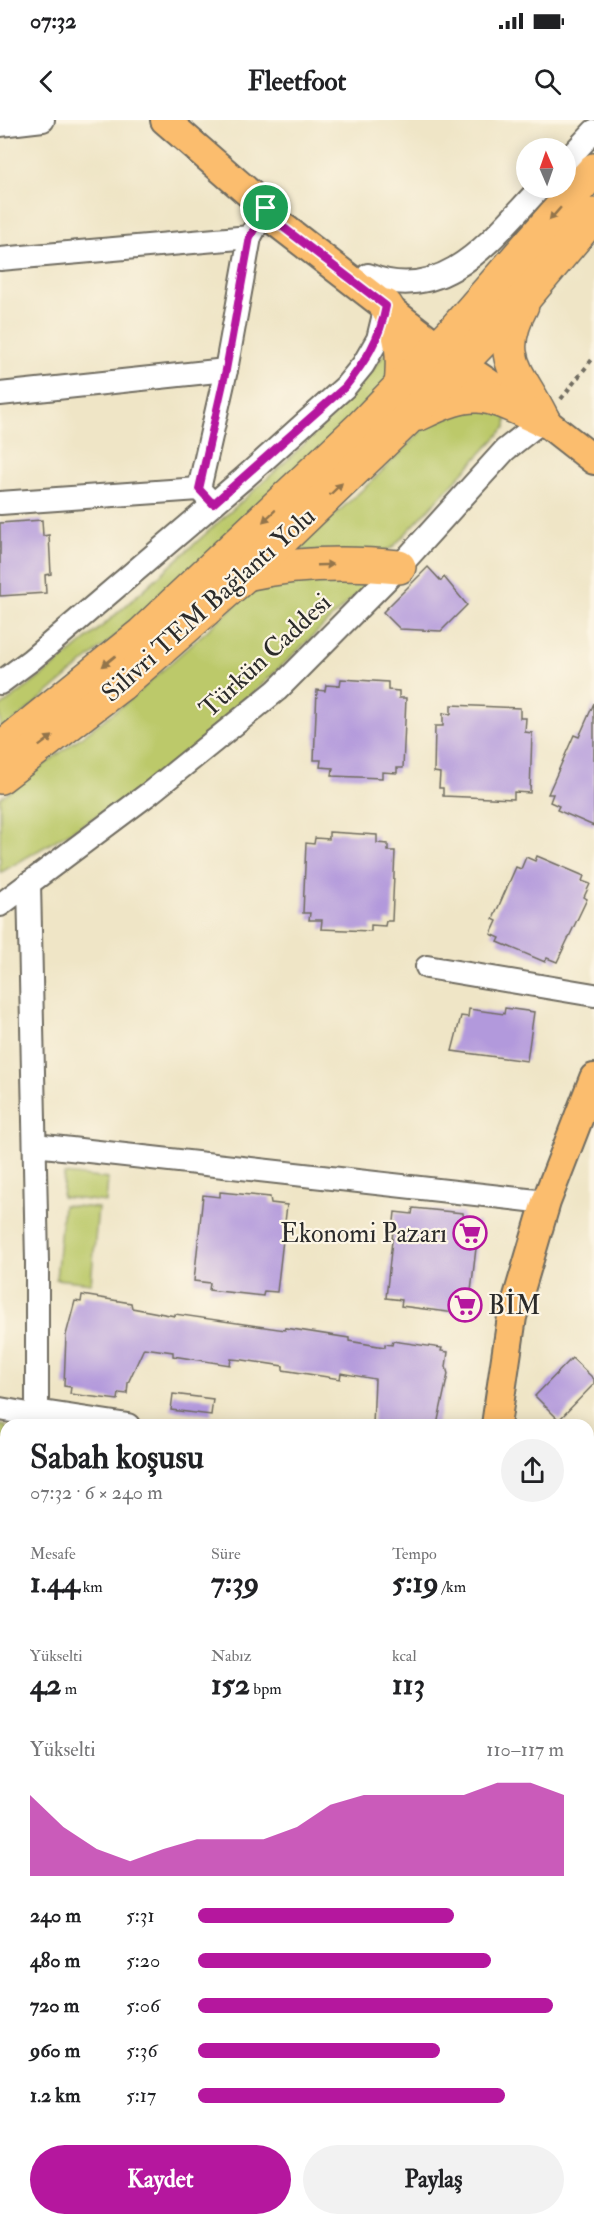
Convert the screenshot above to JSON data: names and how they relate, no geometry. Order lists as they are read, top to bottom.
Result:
{
  "streets": {
    "highway": ["Silivri TEM Bağlantı Yolu"],
    "street": ["Türkün Caddesi"]
  },
  "places": {
    "supermarket": ["Ekonomi Pazarı", "BİM"]
  },
  "north": "top",
  "page": {
    "status": "07:32",
    "header": "Fleetfoot",
    "heading": ["Sabah koşusu", "07:32 · 6 × 240 m"],
    "stats": [
      ["Mesafe", "1.44 km"],
      ["Süre", "7:39"],
      ["Tempo", "5:19 /km"],
      ["Yükselti", "42 m"],
      ["Nabız", "152 bpm"],
      ["kcal", "113"]
    ],
    "chart": ["Yükselti", "110–117 m"],
    "list": [
      {
        "name": "240 m",
        "note": "5:31"
      },
      {
        "name": "480 m",
        "note": "5:20"
      },
      {
        "name": "720 m",
        "note": "5:06"
      },
      {
        "name": "960 m",
        "note": "5:36"
      },
      {
        "name": "1.2 km",
        "note": "5:17"
      }
    ],
    "buttons": ["Kaydet", "Paylaş"]
  }
}
